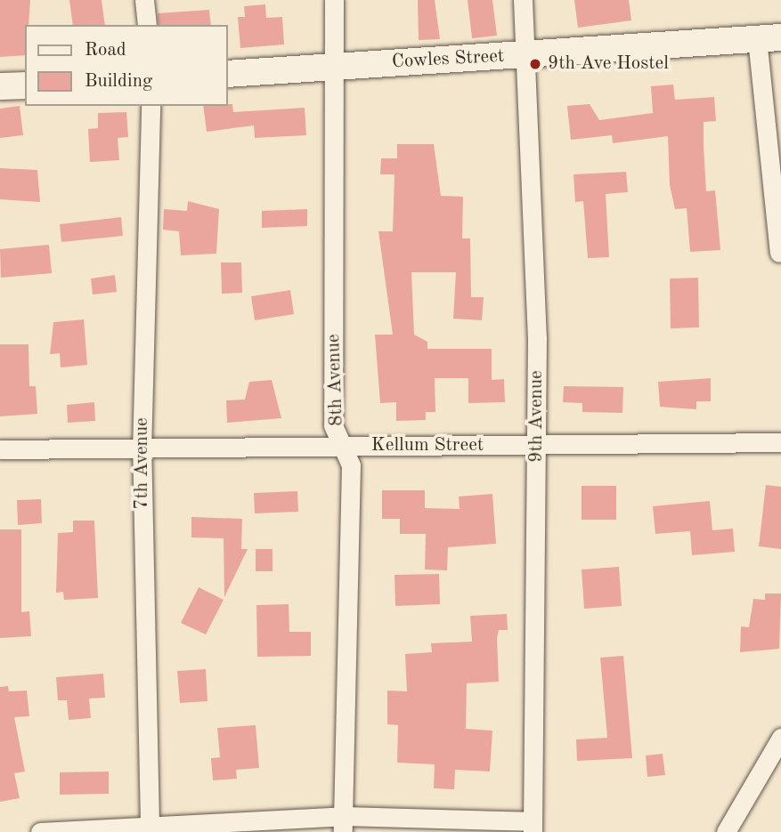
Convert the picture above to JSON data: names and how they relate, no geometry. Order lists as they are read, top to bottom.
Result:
{
  "streets": {
    "main road": ["Cowles Street"],
    "street": [
      "8th Avenue",
      "9th Avenue",
      "Kellum Street",
      "7th Avenue"
    ]
  },
  "crossings": [
    ["Cowles Street", "8th Avenue"],
    ["Cowles Street", "9th Avenue"],
    ["8th Avenue", "Kellum Street"],
    ["9th Avenue", "Kellum Street"],
    ["Kellum Street", "7th Avenue"]
  ],
  "places": ["9th Ave Hostel"],
  "legend": ["Road", "Building"]
}
